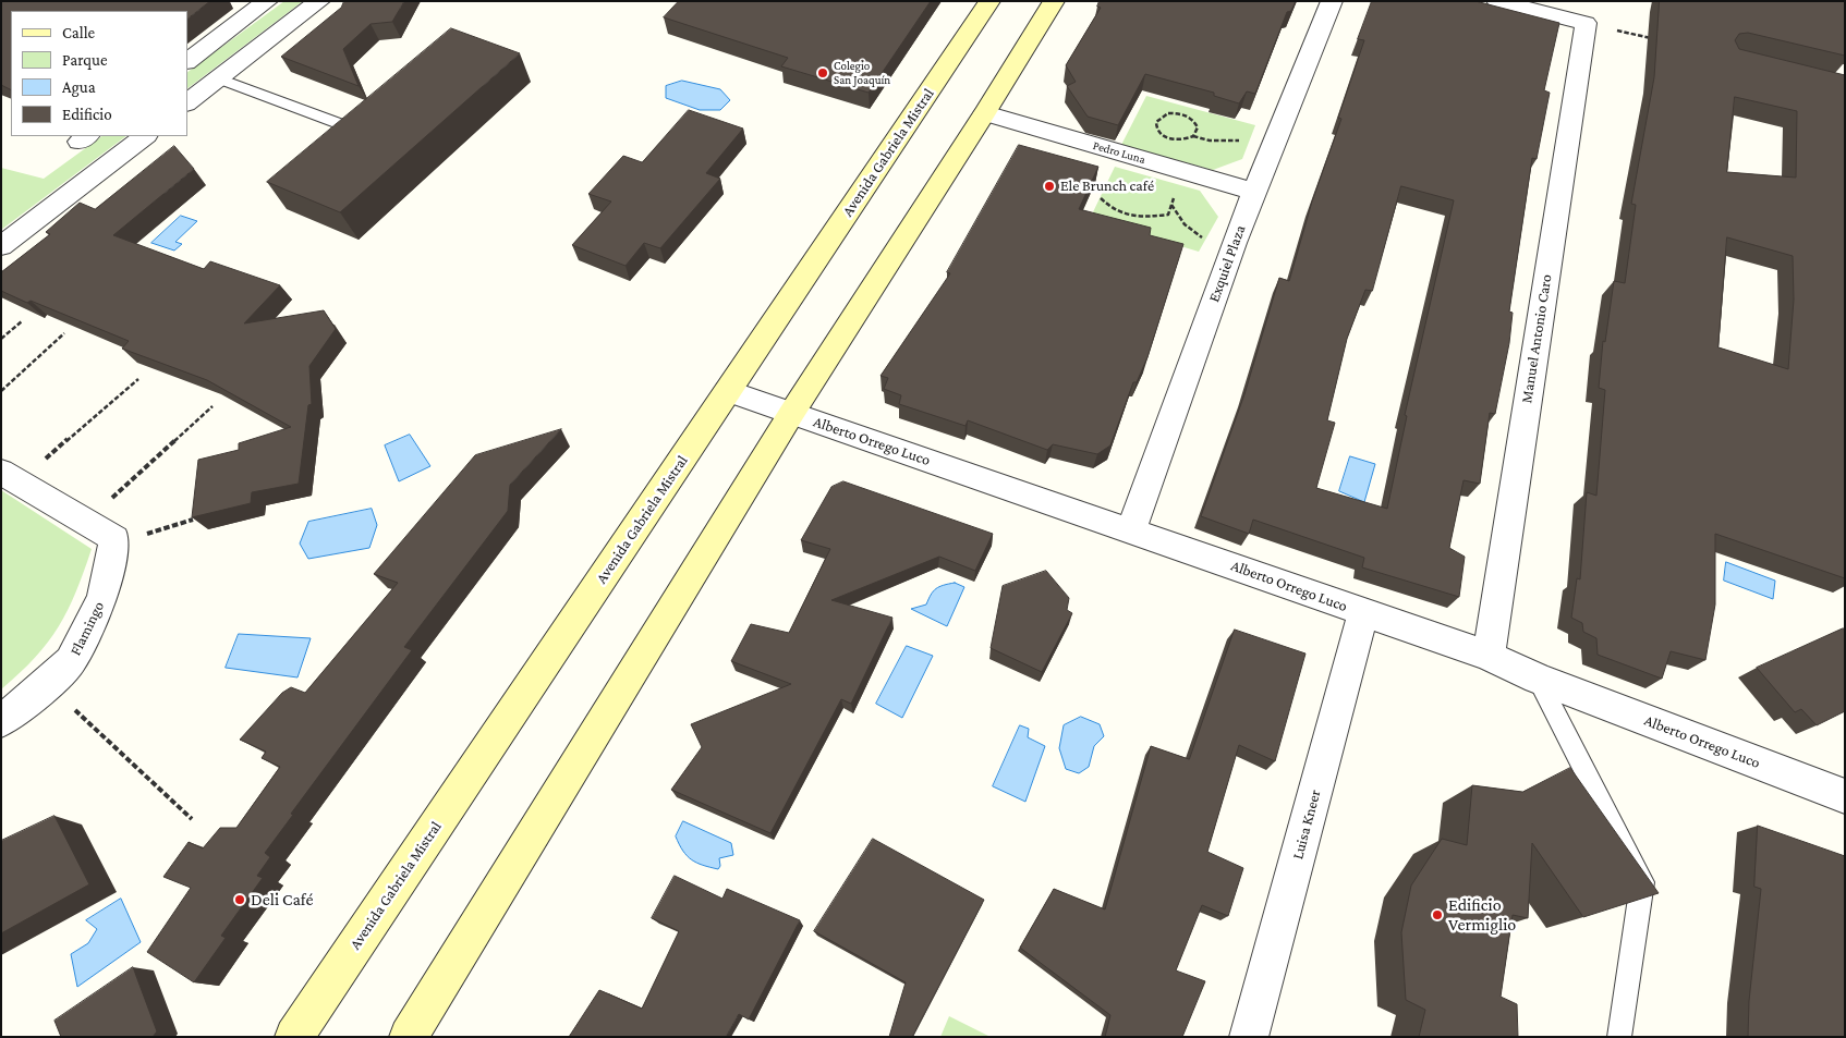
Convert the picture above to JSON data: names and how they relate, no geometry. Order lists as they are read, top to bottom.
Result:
{
  "streets": {
    "main road": ["Avenida Gabriela Mistral"],
    "street": [
      "Pedro Luna",
      "Exquiel Plaza",
      "Manuel Antonio Caro",
      "Alberto Orrego Luco",
      "Flamingo",
      "Luisa Kneer"
    ]
  },
  "crossings": [
    ["Avenida Gabriela Mistral", "Alberto Orrego Luco"],
    ["Pedro Luna", "Exquiel Plaza"],
    ["Exquiel Plaza", "Alberto Orrego Luco"],
    ["Manuel Antonio Caro", "Alberto Orrego Luco"],
    ["Alberto Orrego Luco", "Luisa Kneer"]
  ],
  "places": [
    "Colegio San Joaquín",
    "Ele Brunch café",
    "Deli Café",
    "Edificio Vermiglio"
  ],
  "legend": [
    "Calle",
    "Parque",
    "Agua",
    "Edificio"
  ]
}
